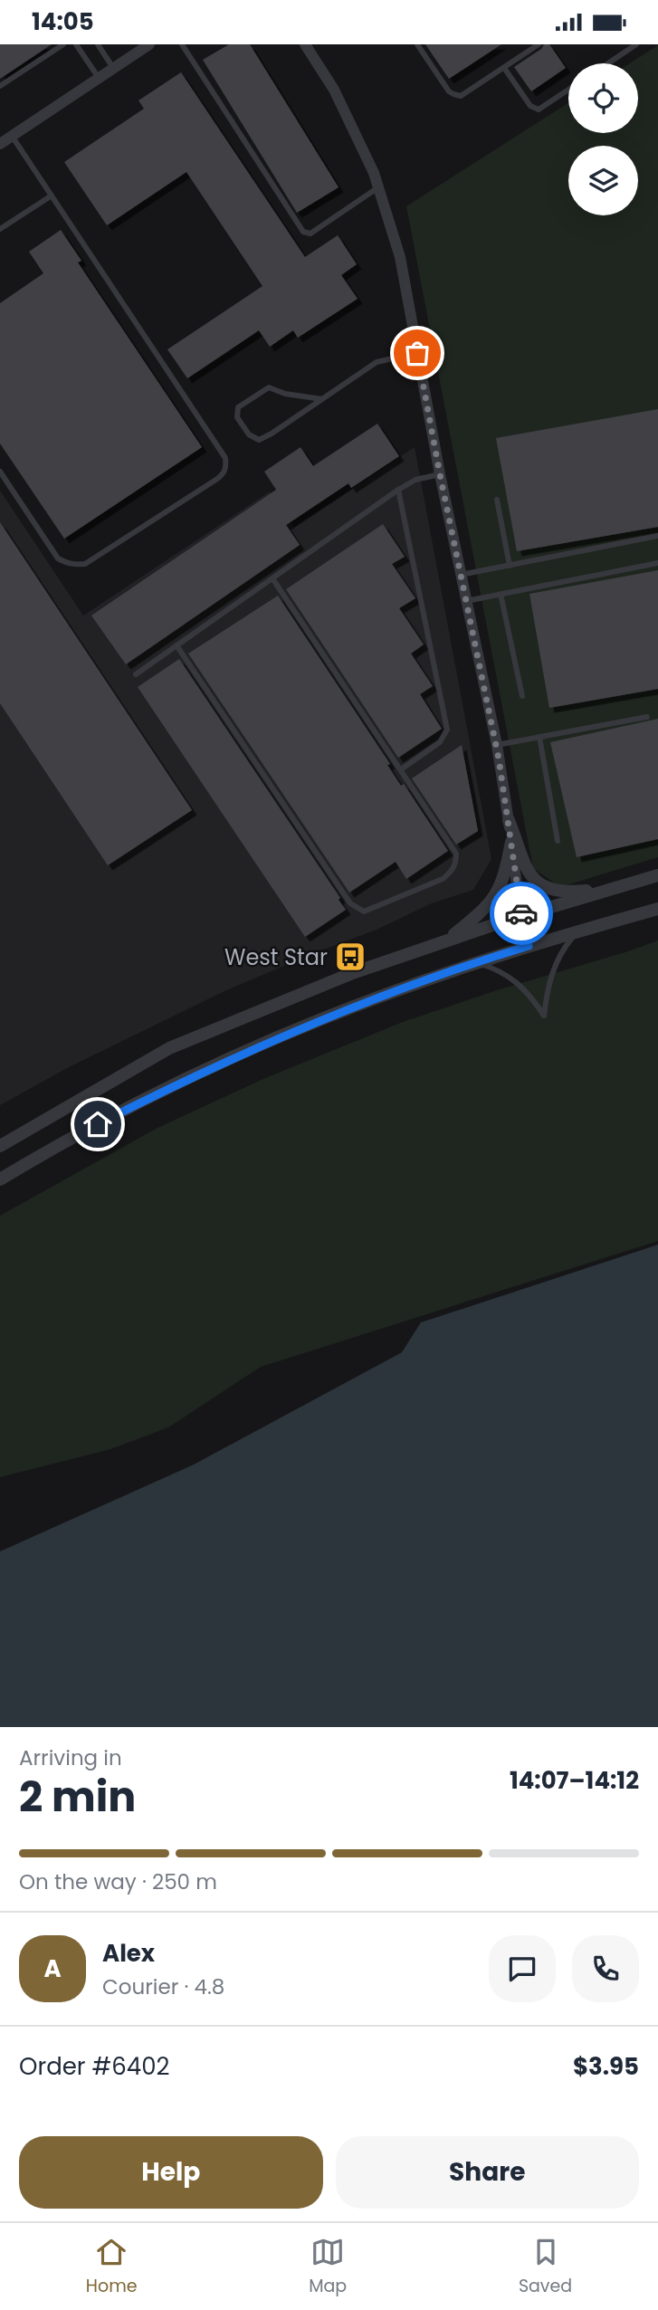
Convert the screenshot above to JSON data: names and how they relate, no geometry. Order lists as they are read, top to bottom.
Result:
{
  "places": {
    "bus stop": ["West Star"]
  },
  "page": {
    "status": "14:05",
    "heading": ["2 min", "Arriving in", "14:07–14:12"],
    "panel": [
      "Alex",
      "Courier · 4.8",
      "Order #6402",
      "$3.95"
    ],
    "bar": "On the way · 250 m",
    "round": "A",
    "buttons": ["Help", "Share"],
    "tabs": ["Home", "Map", "Saved"]
  }
}
